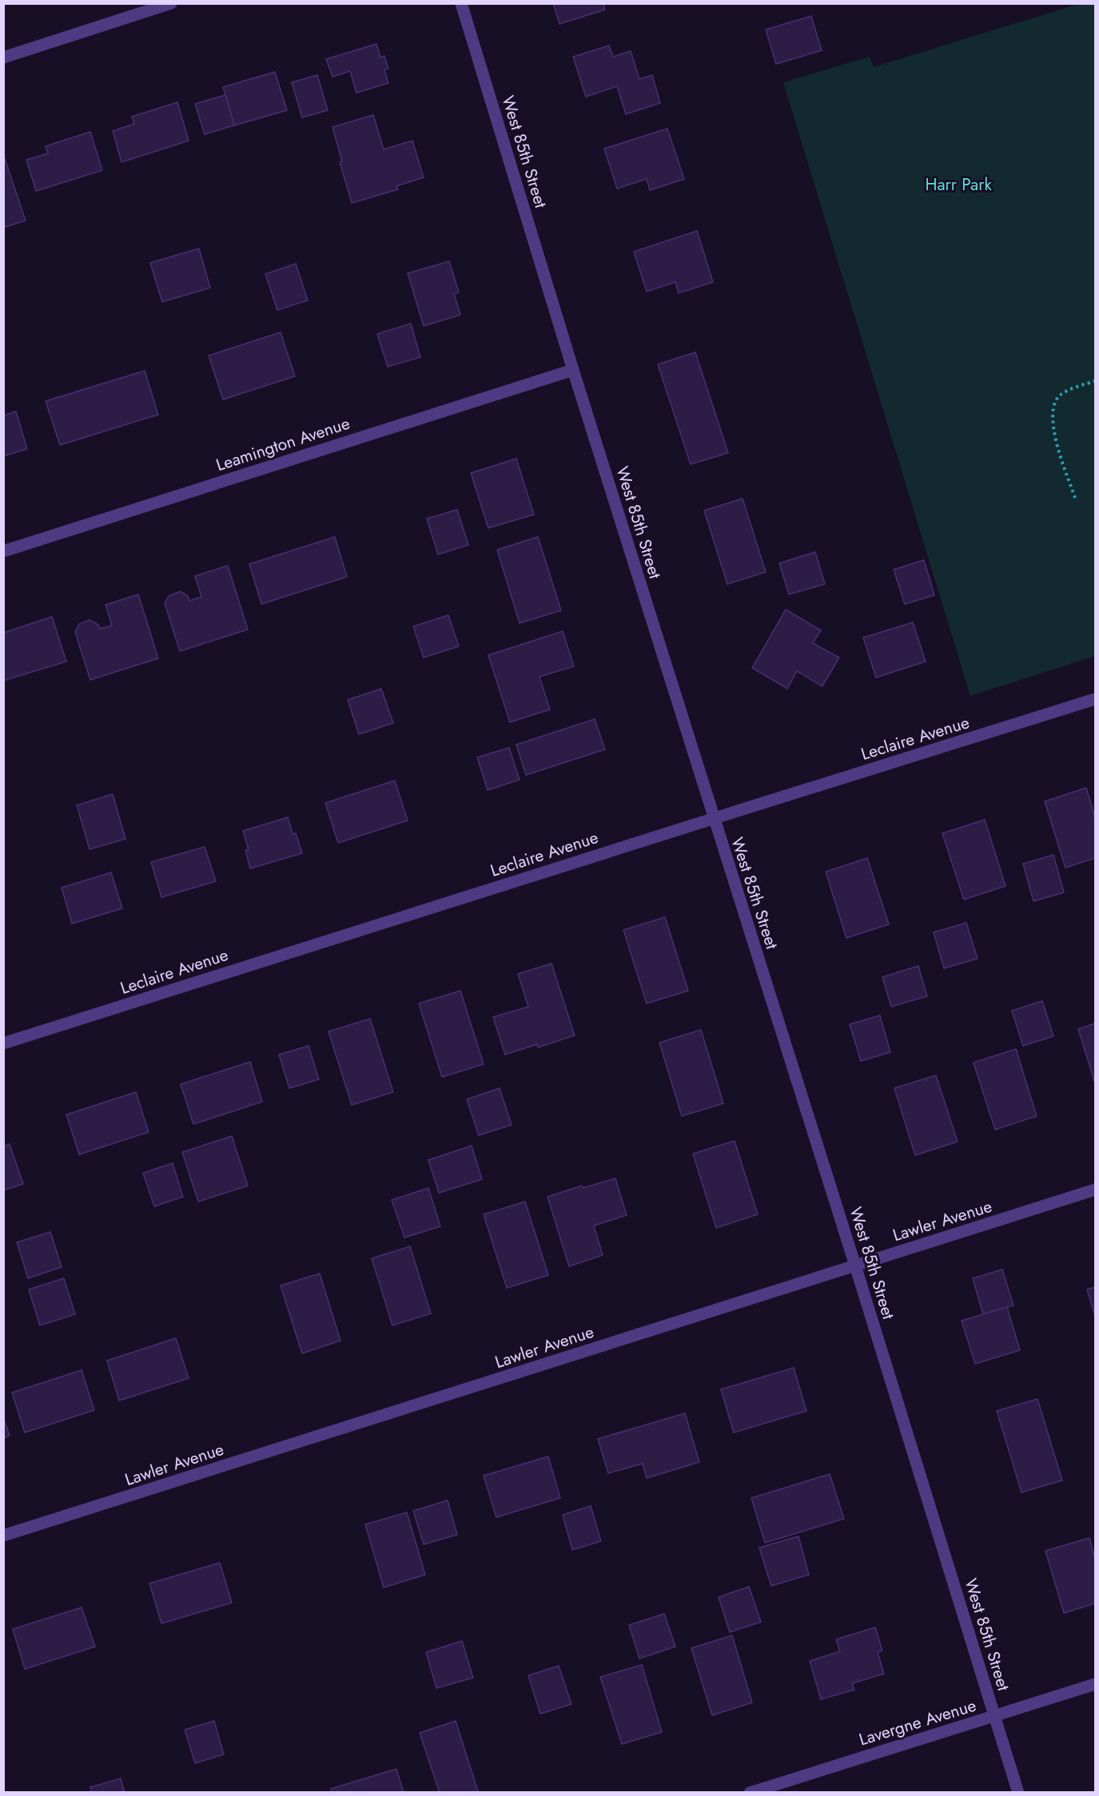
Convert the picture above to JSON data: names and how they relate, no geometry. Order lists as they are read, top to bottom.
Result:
{
  "streets": {
    "street": [
      "West 85th Street",
      "Leamington Avenue",
      "Leclaire Avenue",
      "Lawler Avenue",
      "Lavergne Avenue"
    ]
  },
  "crossings": [
    ["West 85th Street", "Leamington Avenue"],
    ["West 85th Street", "Leclaire Avenue"],
    ["West 85th Street", "Lawler Avenue"],
    ["West 85th Street", "Lavergne Avenue"]
  ],
  "parks": ["Harr Park"]
}
